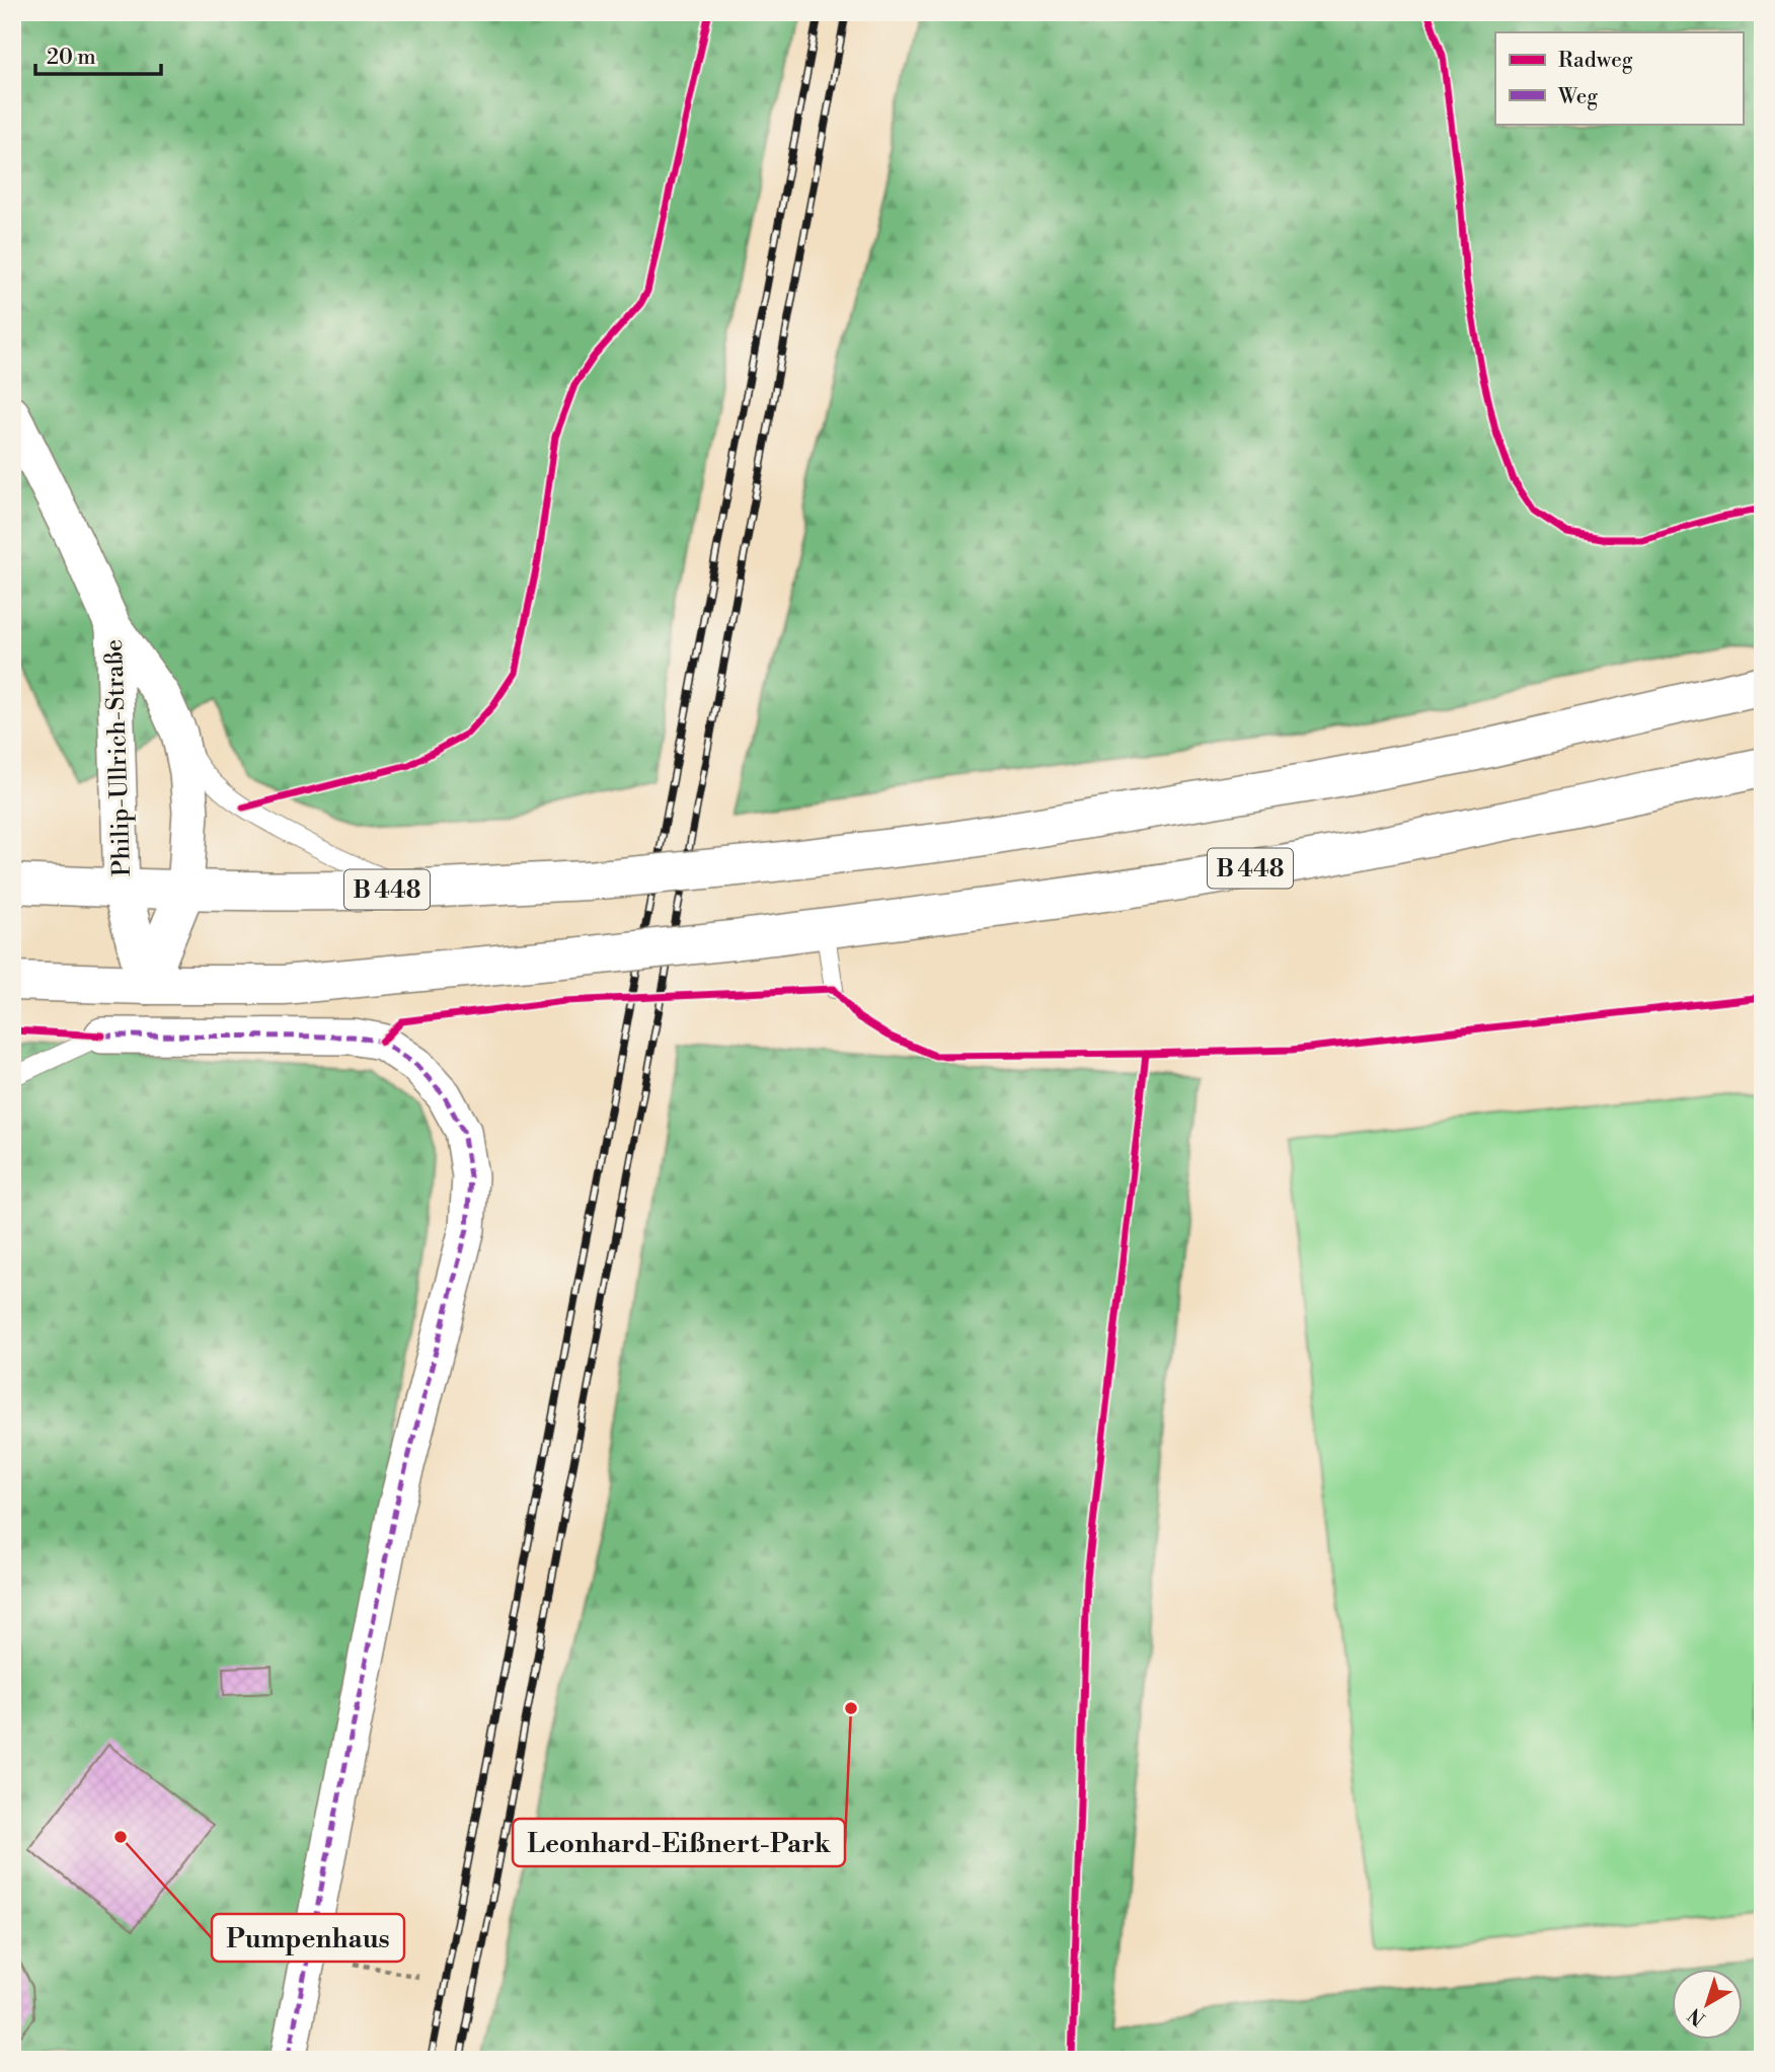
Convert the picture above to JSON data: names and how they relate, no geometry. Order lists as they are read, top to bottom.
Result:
{
  "streets": {
    "main road": ["B 448"],
    "street": ["Philip-Ullrich-Straße"]
  },
  "crossings": [
    ["Philip-Ullrich-Straße", "B 448"]
  ],
  "places": ["Leonhard-Eißnert-Park", "Pumpenhaus"],
  "legend": ["Radweg", "Weg"],
  "scale_bar": "20 m",
  "north": "bottom left"
}
